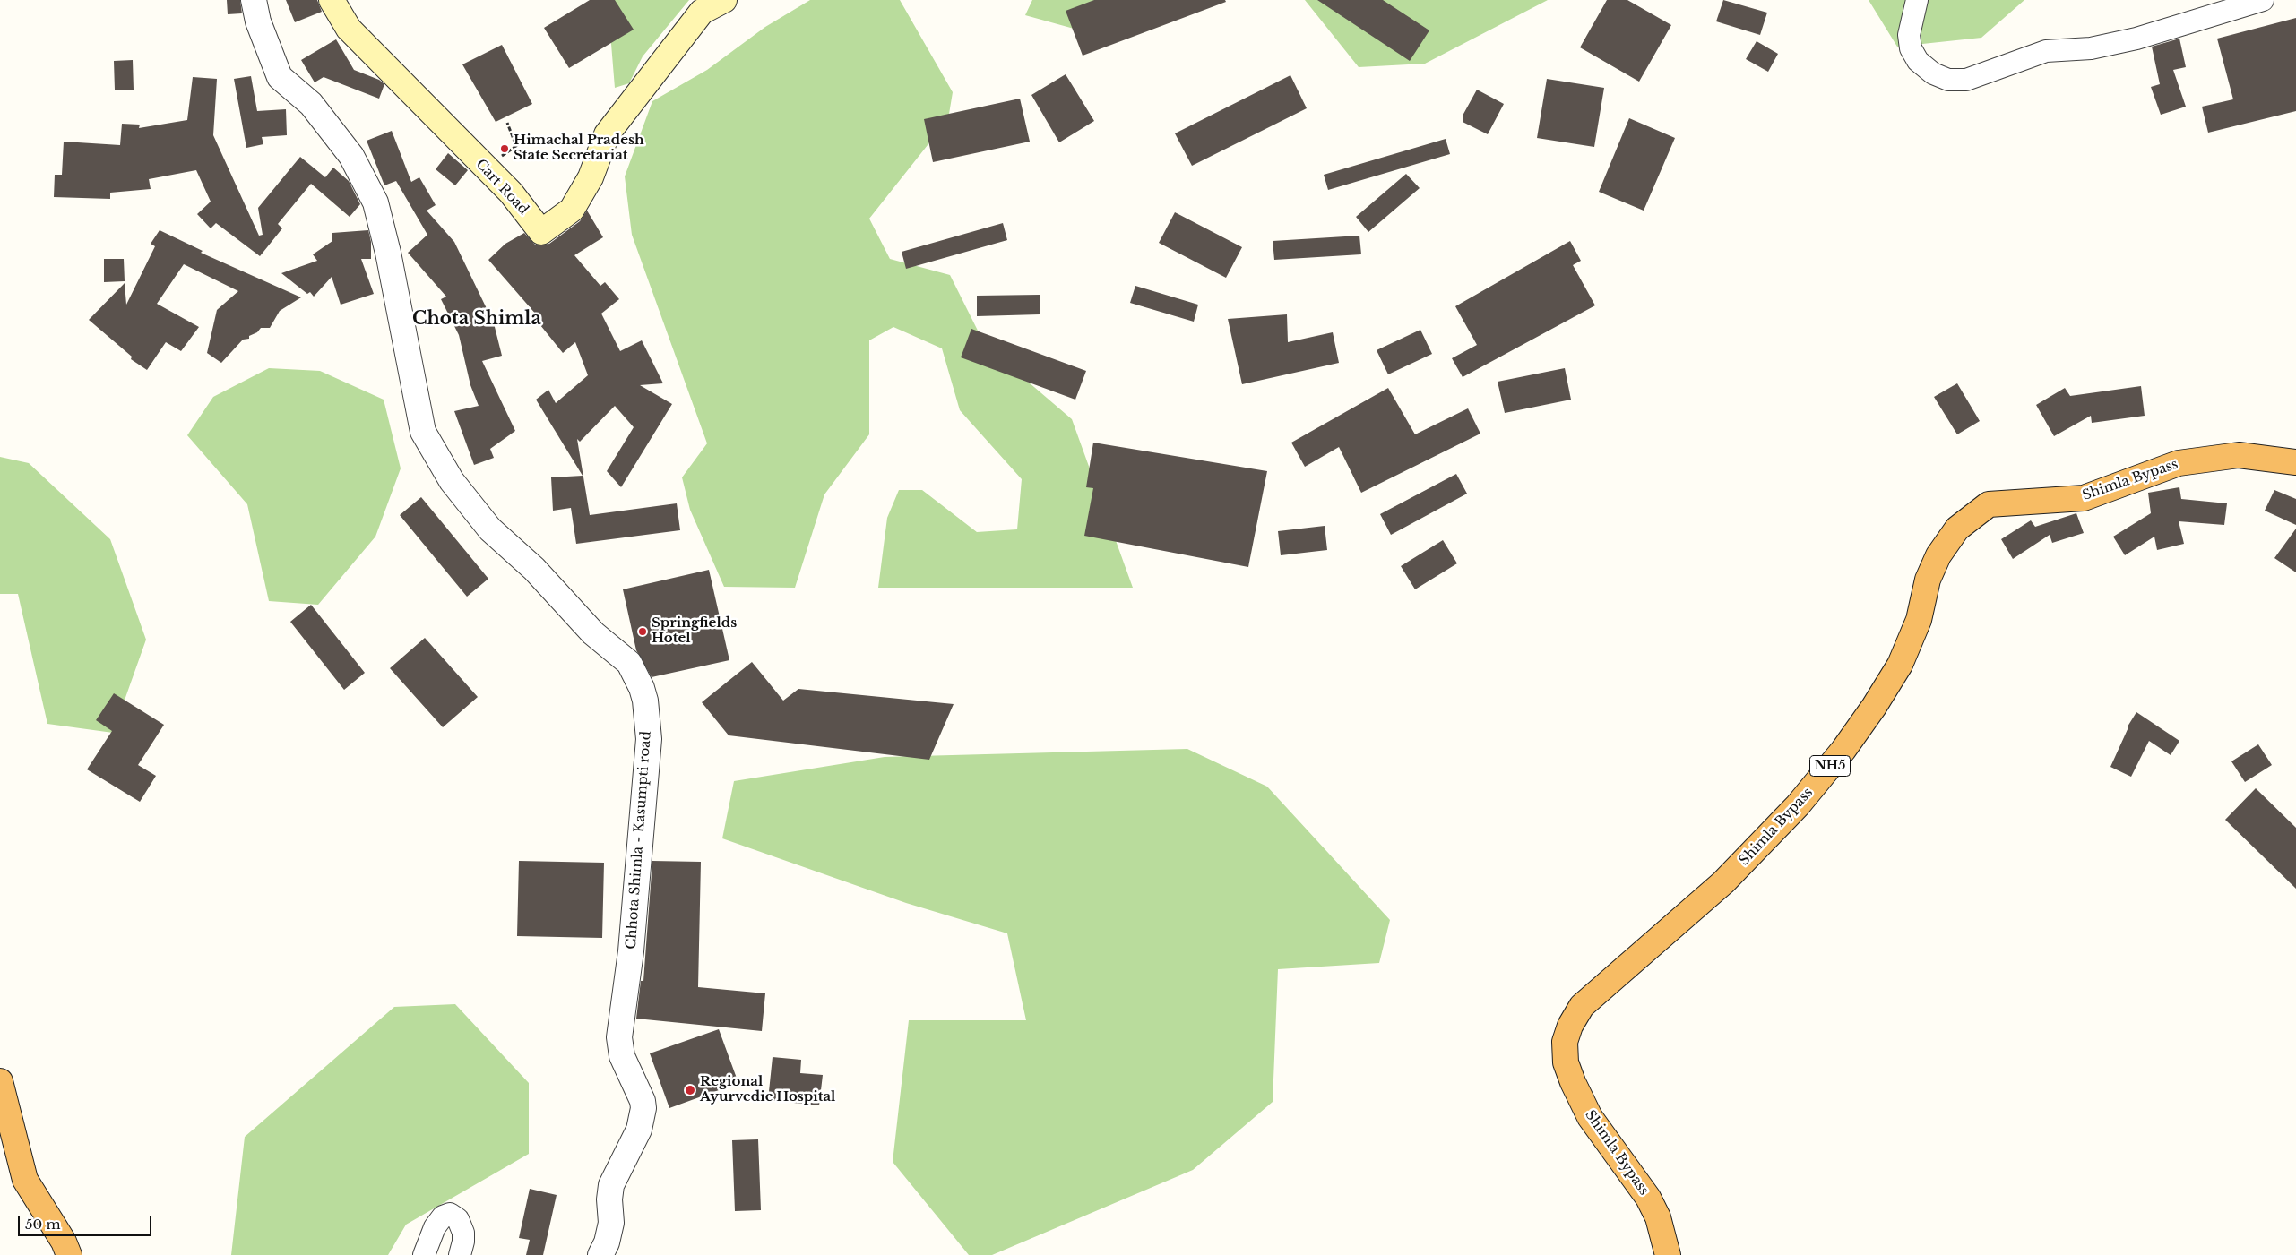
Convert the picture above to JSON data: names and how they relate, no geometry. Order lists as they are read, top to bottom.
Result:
{
  "streets": {
    "highway": ["Shimla Bypass", "NH5"],
    "main road": ["Cart Road"],
    "street": ["Chhota Shimla - Kasumpti road"]
  },
  "districts": ["Chota Shimla"],
  "places": ["Himachal Pradesh State Secretariat", "Springfields Hotel", "Regional Ayurvedic Hospital"],
  "scale_bar": "50 m"
}
